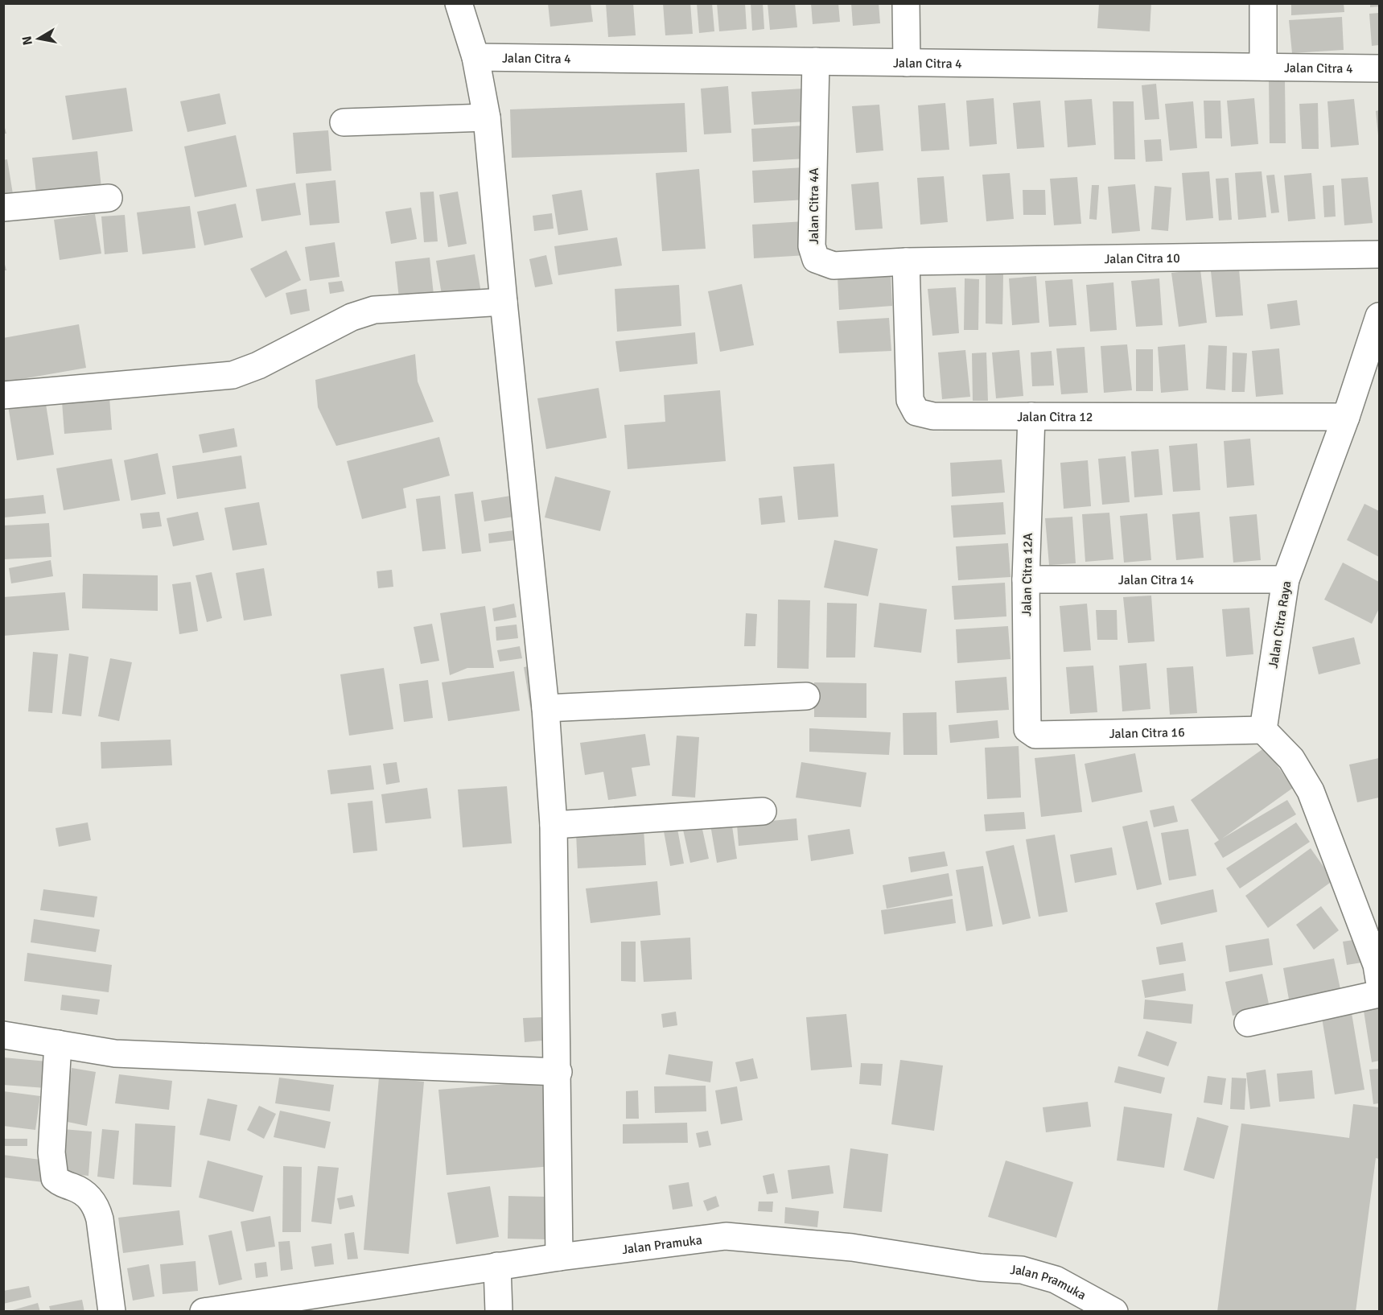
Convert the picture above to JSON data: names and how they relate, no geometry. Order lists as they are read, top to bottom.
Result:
{
  "streets": {
    "street": [
      "Jalan Citra 4",
      "Jalan Citra 4A",
      "Jalan Citra 10",
      "Jalan Citra 12",
      "Jalan Citra 12A",
      "Jalan Citra 14",
      "Jalan Citra Raya",
      "Jalan Citra 16",
      "Jalan Pramuka"
    ]
  },
  "crossings": [
    ["Jalan Citra 4", "Jalan Citra 4A"],
    ["Jalan Citra 4A", "Jalan Citra 10"],
    ["Jalan Citra 4A", "Jalan Citra 12"],
    ["Jalan Citra 10", "Jalan Citra 12"],
    ["Jalan Citra 12", "Jalan Citra 12A"],
    ["Jalan Citra 12", "Jalan Citra Raya"],
    ["Jalan Citra 12A", "Jalan Citra 14"],
    ["Jalan Citra 12A", "Jalan Citra 16"],
    ["Jalan Citra 14", "Jalan Citra Raya"],
    ["Jalan Citra Raya", "Jalan Citra 16"]
  ],
  "north": "left"
}
